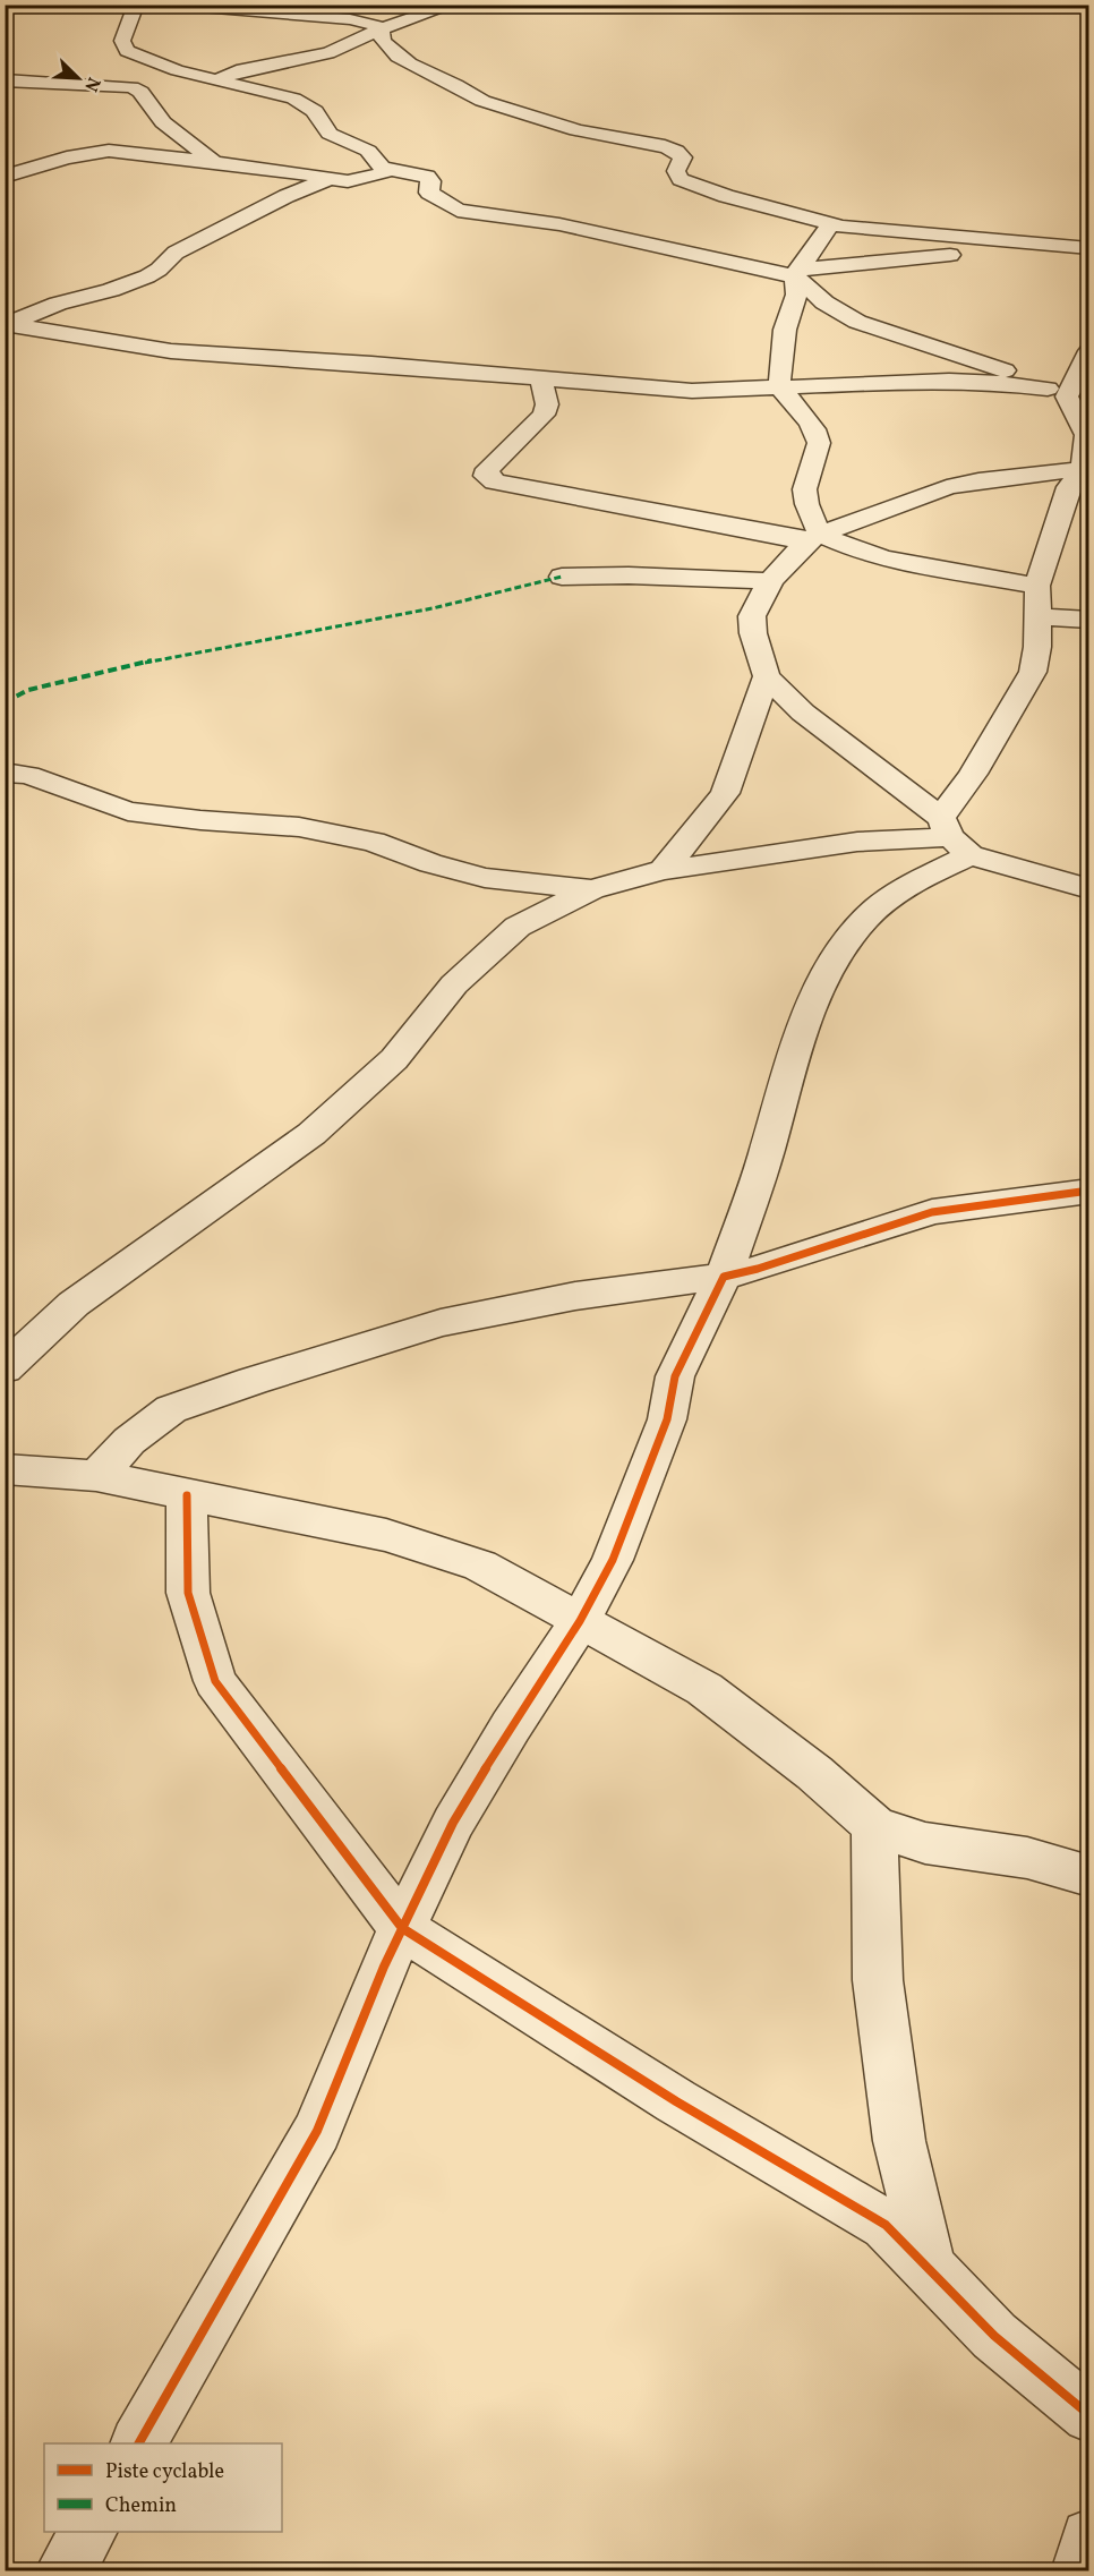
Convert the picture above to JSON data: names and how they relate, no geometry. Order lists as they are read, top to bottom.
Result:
{
  "legend": ["Piste cyclable", "Chemin"],
  "north": "bottom right"
}
